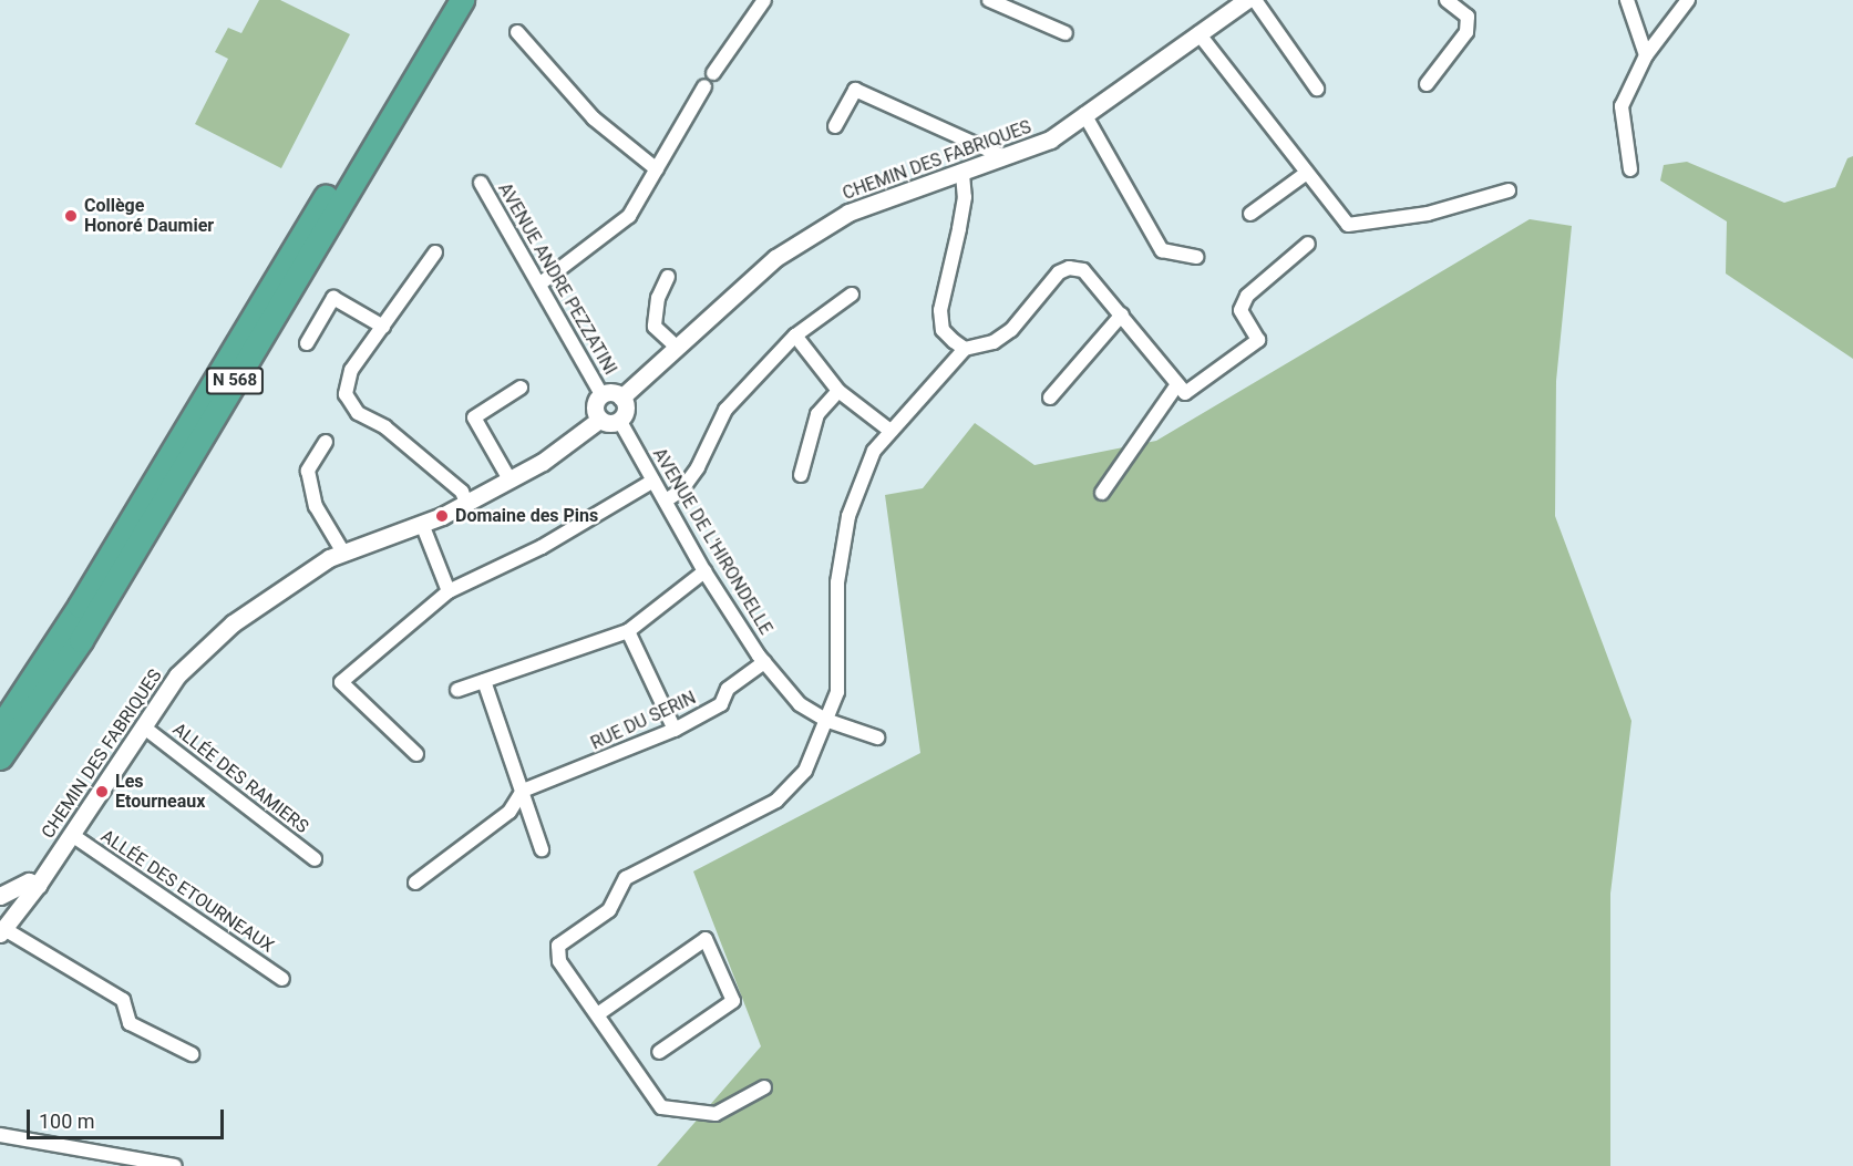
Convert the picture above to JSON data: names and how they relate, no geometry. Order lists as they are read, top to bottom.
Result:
{
  "streets": {
    "highway": ["N 568"],
    "street": [
      "CHEMIN DES FABRIQUES",
      "AVENUE ANDRE PEZZATINI",
      "AVENUE DE L'HIRONDELLE",
      "RUE DU SERIN",
      "ALLÉE DES RAMIERS",
      "ALLÉE DES ETOURNEAUX"
    ]
  },
  "crossings": [
    ["CHEMIN DES FABRIQUES", "AVENUE ANDRE PEZZATINI"],
    ["CHEMIN DES FABRIQUES", "AVENUE DE L'HIRONDELLE"],
    ["CHEMIN DES FABRIQUES", "ALLÉE DES RAMIERS"],
    ["CHEMIN DES FABRIQUES", "ALLÉE DES ETOURNEAUX"],
    ["AVENUE ANDRE PEZZATINI", "AVENUE DE L'HIRONDELLE"],
    ["AVENUE DE L'HIRONDELLE", "RUE DU SERIN"]
  ],
  "places": ["Collège Honoré Daumier", "Domaine des Pins", "Les Etourneaux"],
  "scale_bar": "100 m"
}
